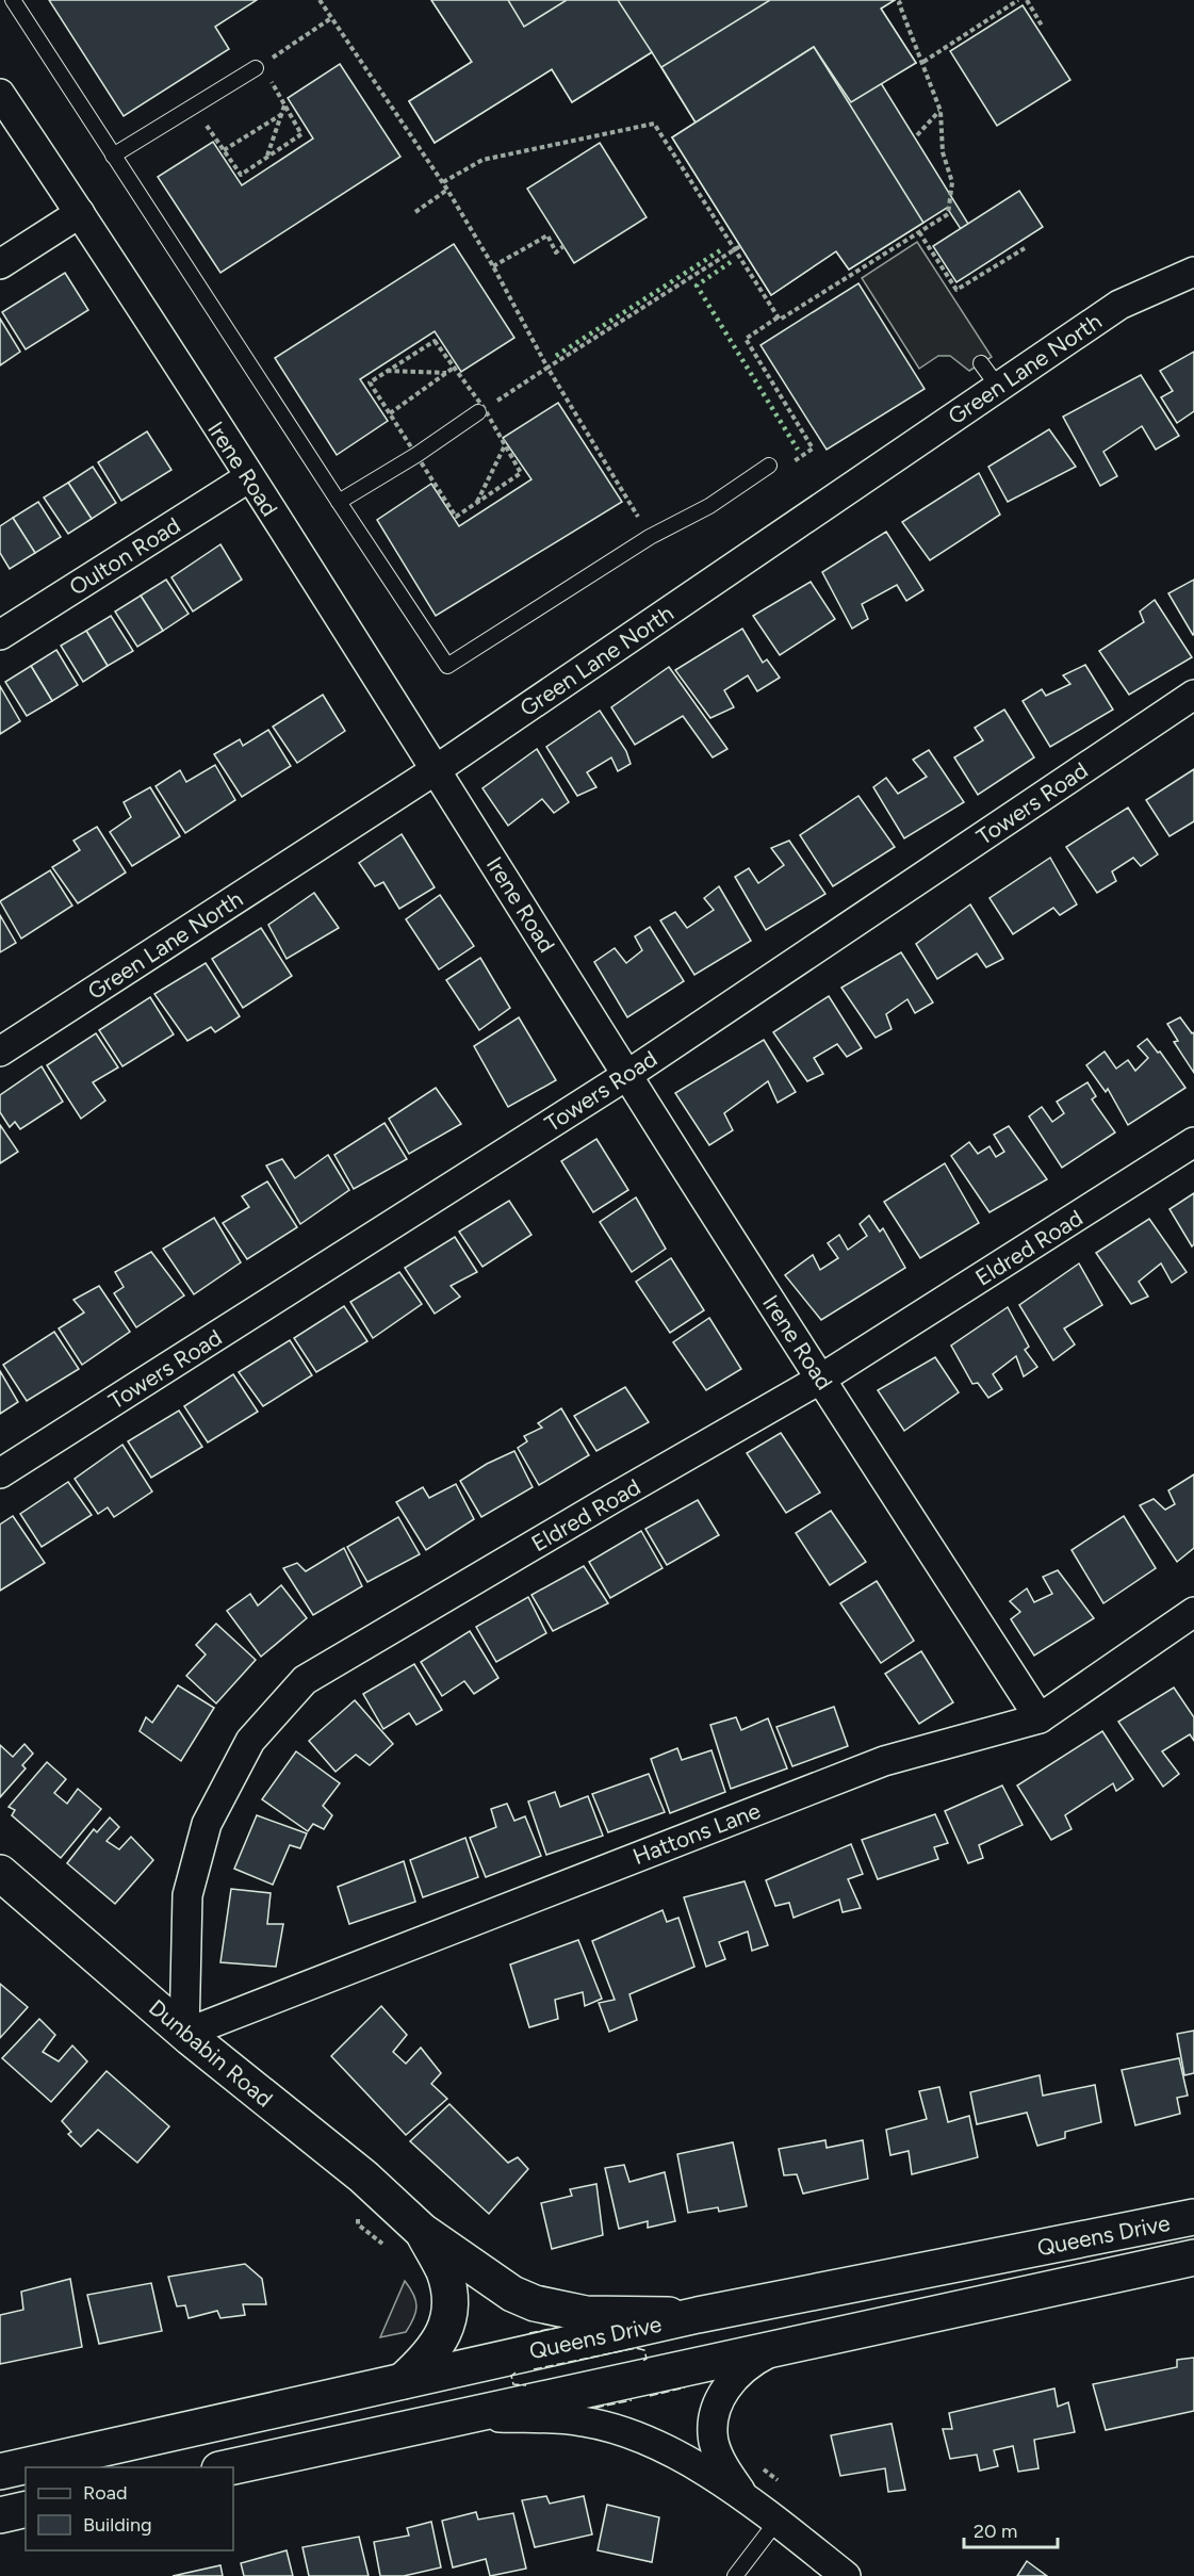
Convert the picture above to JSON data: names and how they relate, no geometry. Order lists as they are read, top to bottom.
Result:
{
  "streets": {
    "main road": ["Dunbabin Road", "Queens Drive"],
    "street": [
      "Green Lane North",
      "Irene Road",
      "Oulton Road",
      "Towers Road",
      "Eldred Road",
      "Hattons Lane"
    ]
  },
  "crossings": [
    ["Green Lane North", "Irene Road"],
    ["Irene Road", "Oulton Road"],
    ["Irene Road", "Towers Road"],
    ["Irene Road", "Eldred Road"],
    ["Irene Road", "Hattons Lane"],
    ["Eldred Road", "Hattons Lane"],
    ["Eldred Road", "Dunbabin Road"],
    ["Hattons Lane", "Dunbabin Road"],
    ["Dunbabin Road", "Queens Drive"]
  ],
  "legend": ["Road", "Building"],
  "scale_bar": "20 m"
}
